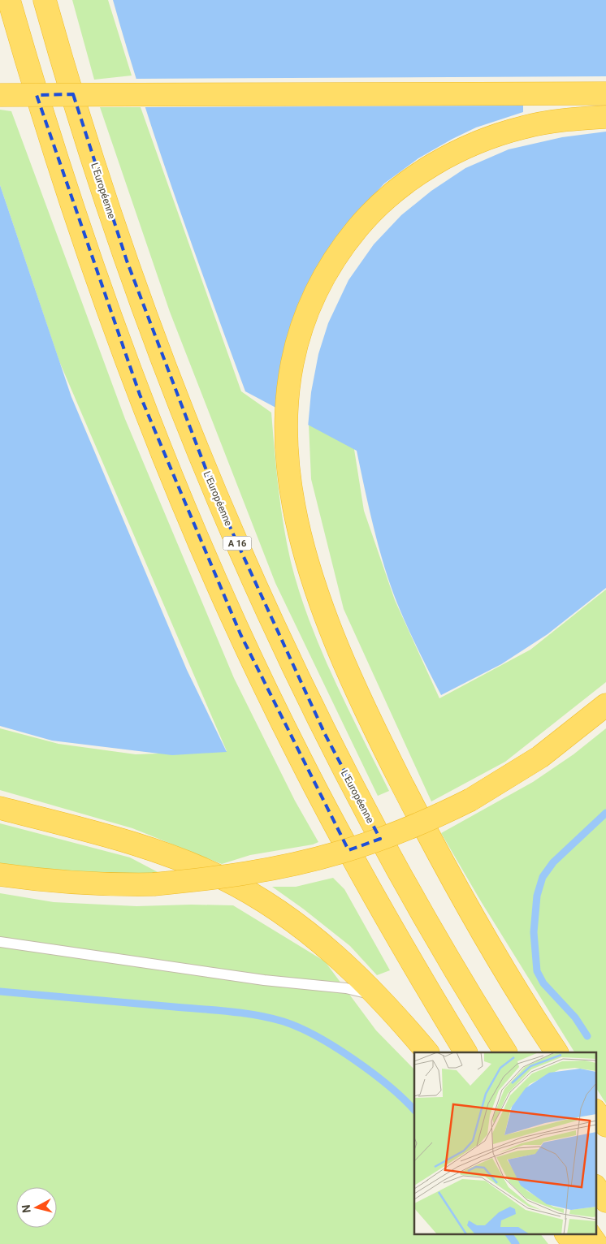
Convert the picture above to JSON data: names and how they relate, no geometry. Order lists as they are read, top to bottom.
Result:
{
  "streets": {
    "highway": ["L'Européenne", "A 16"]
  },
  "north": "left"
}
